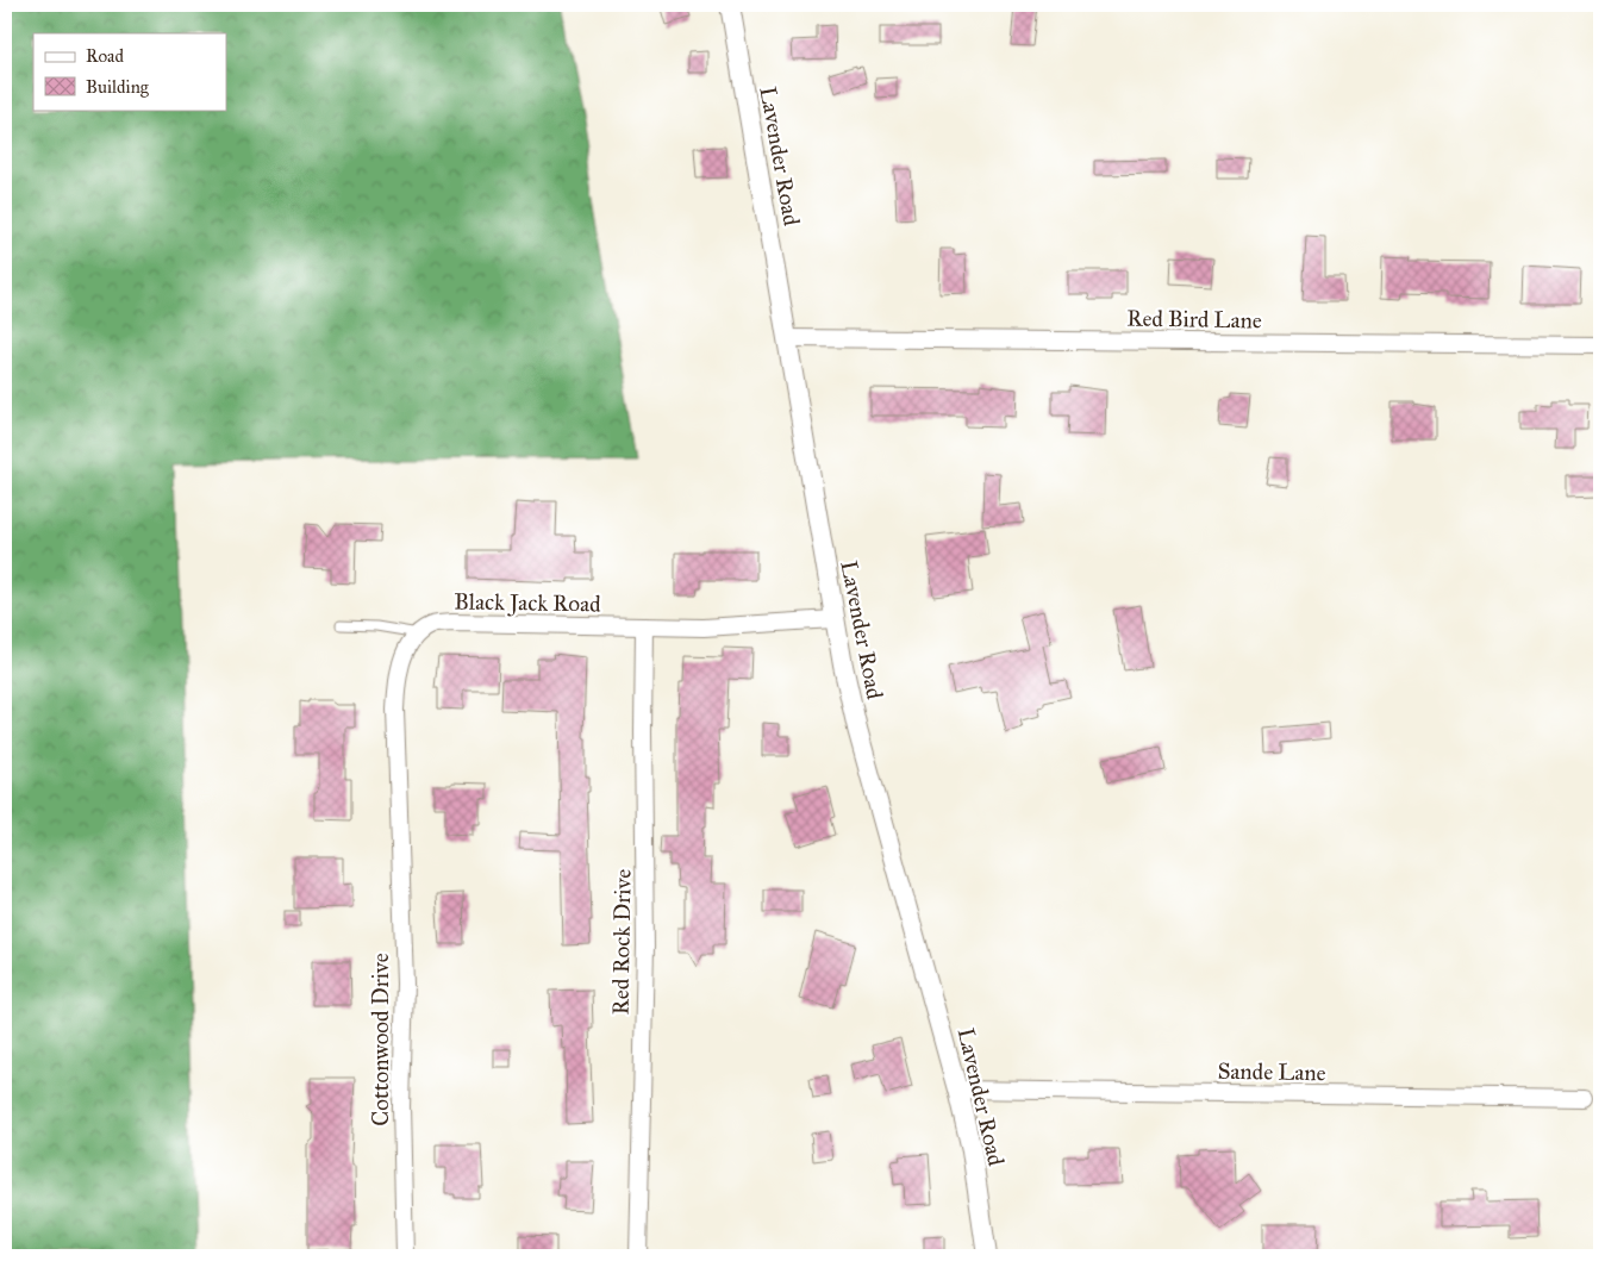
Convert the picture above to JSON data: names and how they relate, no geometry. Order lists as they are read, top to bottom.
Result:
{
  "streets": {
    "street": [
      "Lavender Road",
      "Red Bird Lane",
      "Black Jack Road",
      "Red Rock Drive",
      "Cottonwood Drive",
      "Sande Lane"
    ]
  },
  "crossings": [
    ["Lavender Road", "Red Bird Lane"],
    ["Lavender Road", "Black Jack Road"],
    ["Lavender Road", "Sande Lane"],
    ["Black Jack Road", "Red Rock Drive"],
    ["Black Jack Road", "Cottonwood Drive"]
  ],
  "legend": ["Road", "Building"]
}
